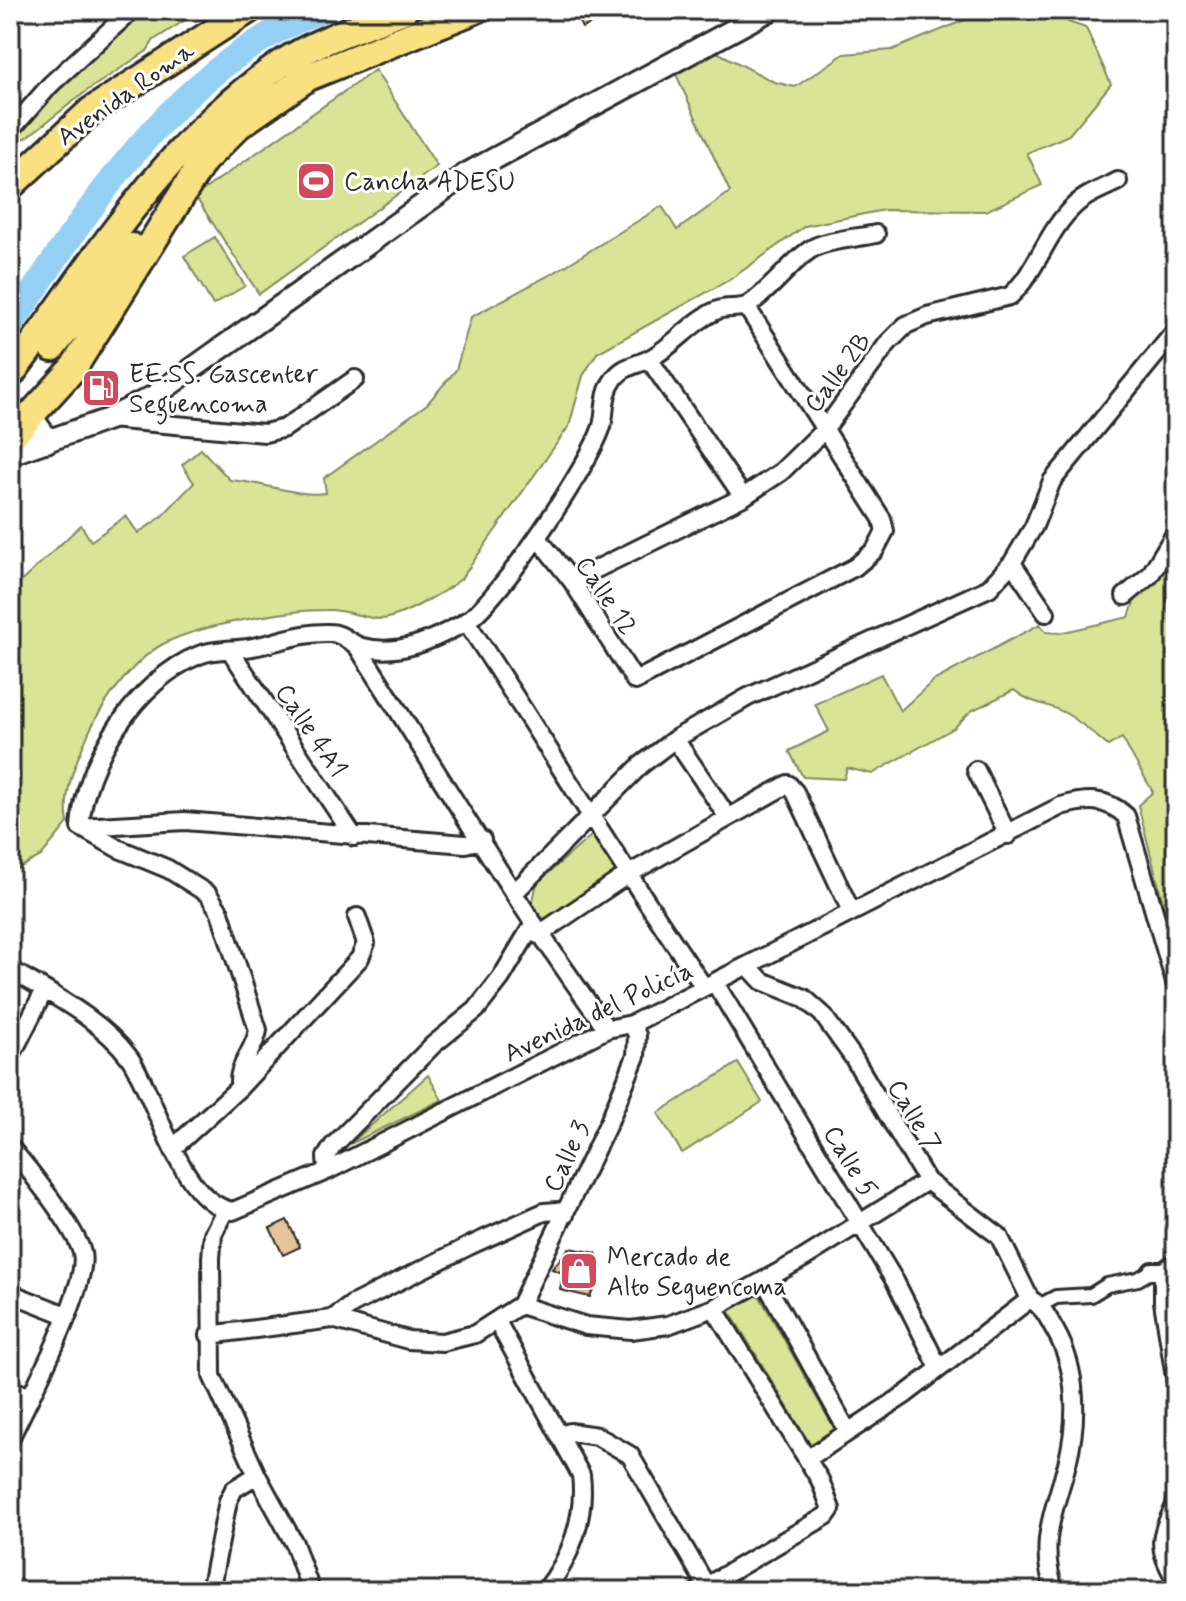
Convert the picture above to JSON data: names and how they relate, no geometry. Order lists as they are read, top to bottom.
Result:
{
  "streets": {
    "main road": ["Avenida Roma"],
    "street": [
      "Calle 2B",
      "Calle 12",
      "Calle 4A1",
      "Avenida del Policía",
      "Calle 7",
      "Calle 3",
      "Calle 5"
    ]
  },
  "crossings": [
    ["Calle 2B", "Calle 12"],
    ["Avenida del Policía", "Calle 7"],
    ["Avenida del Policía", "Calle 3"],
    ["Avenida del Policía", "Calle 5"]
  ],
  "places": {
    "sports": ["Cancha ADESU"],
    "fuel station": ["EE.SS. Gascenter Seguencoma"],
    "shop": ["Mercado de Alto Seguencoma"]
  }
}
